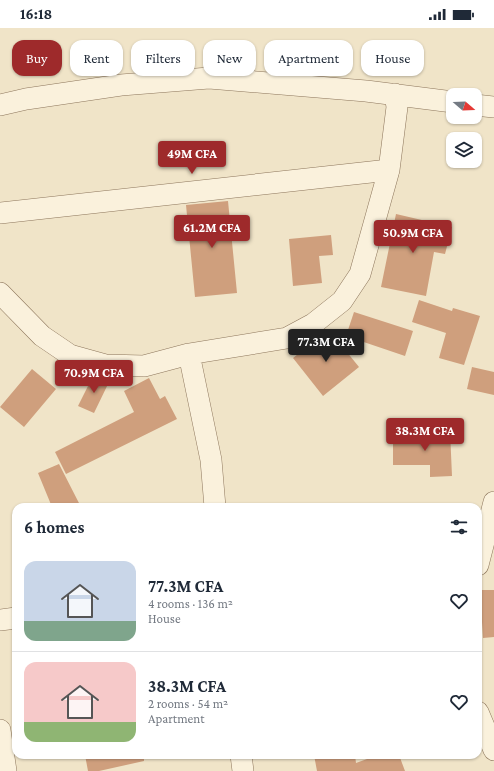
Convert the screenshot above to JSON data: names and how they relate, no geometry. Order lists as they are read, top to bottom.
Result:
{
  "north": "right",
  "page": {
    "status": "16:18",
    "chip": [
      "Buy",
      "Rent",
      "Filters",
      "New",
      "Apartment",
      "House"
    ],
    "price": [
      "49M CFA",
      "61.2M CFA",
      "50.9M CFA",
      "77.3M CFA",
      "70.9M CFA",
      "38.3M CFA"
    ],
    "heading": "6 homes",
    "list": [
      {
        "name": "77.3M CFA",
        "note": "4 rooms · 136 m² · House"
      },
      {
        "name": "38.3M CFA",
        "note": "2 rooms · 54 m² · Apartment"
      }
    ]
  }
}
